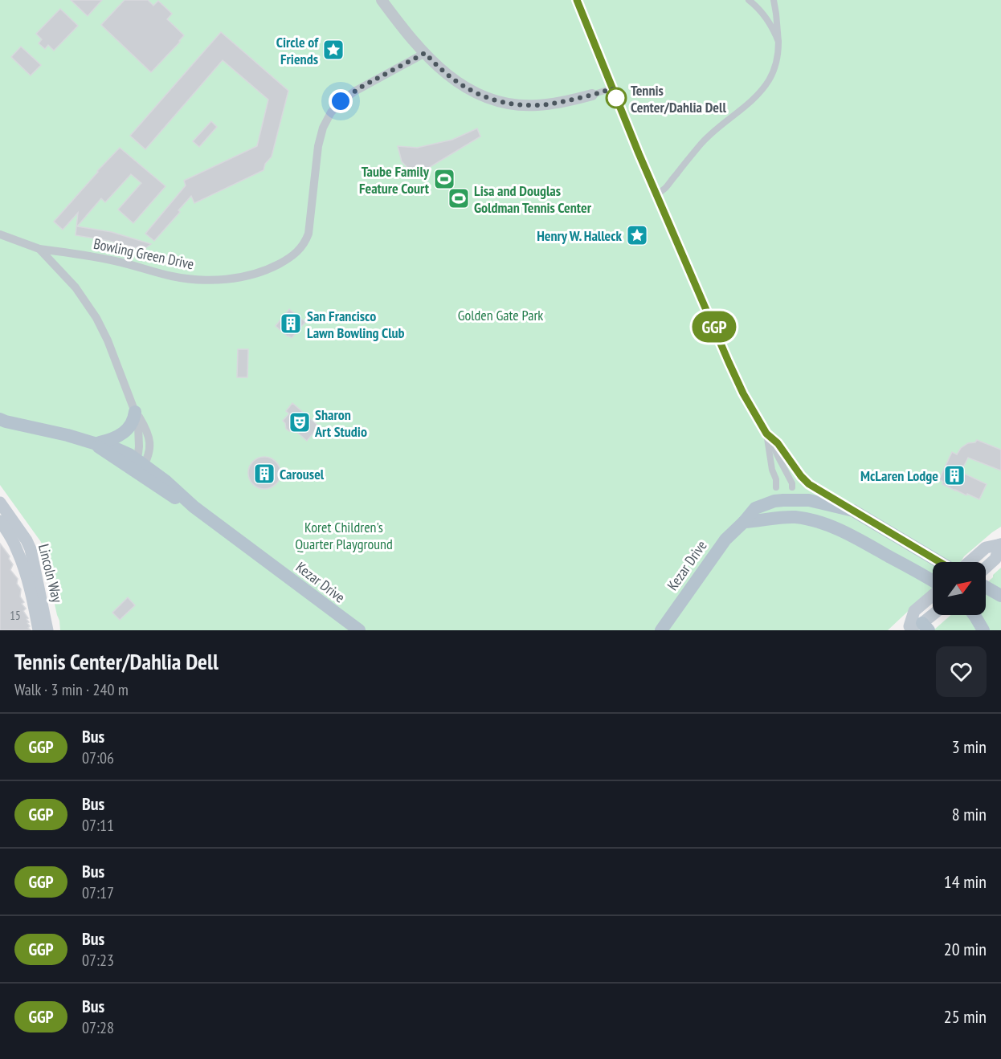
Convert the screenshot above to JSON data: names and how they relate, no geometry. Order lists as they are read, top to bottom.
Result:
{
  "streets": {
    "main road": ["Kezar Drive", "Lincoln Way"],
    "street": ["Bowling Green Drive"]
  },
  "parks": ["Golden Gate Park", "Koret Children's Quarter Playground"],
  "places": {
    "place": ["Circle of Friends", "Henry W. Halleck"],
    "other": ["Tennis Center/Dahlia Dell"],
    "sports": ["Taube Family Feature Court", "Lisa and Douglas Goldman Tennis Center"],
    "building": ["San Francisco Lawn Bowling Club", "Carousel", "McLaren Lodge"],
    "theatre": ["Sharon Art Studio"]
  },
  "lines": ["bus line GGP"],
  "house_numbers": ["15"],
  "north": "top right",
  "page": {
    "on_map": "GGP",
    "heading": ["Tennis Center/Dahlia Dell", "Walk · 3 min · 240 m"],
    "list": [
      {
        "mark": "GGP",
        "name": "Bus",
        "note": "07:06",
        "value": "3 min"
      },
      {
        "mark": "GGP",
        "name": "Bus",
        "note": "07:11",
        "value": "8 min"
      },
      {
        "mark": "GGP",
        "name": "Bus",
        "note": "07:17",
        "value": "14 min"
      },
      {
        "mark": "GGP",
        "name": "Bus",
        "note": "07:23",
        "value": "20 min"
      },
      {
        "mark": "GGP",
        "name": "Bus",
        "note": "07:28",
        "value": "25 min"
      }
    ]
  }
}
